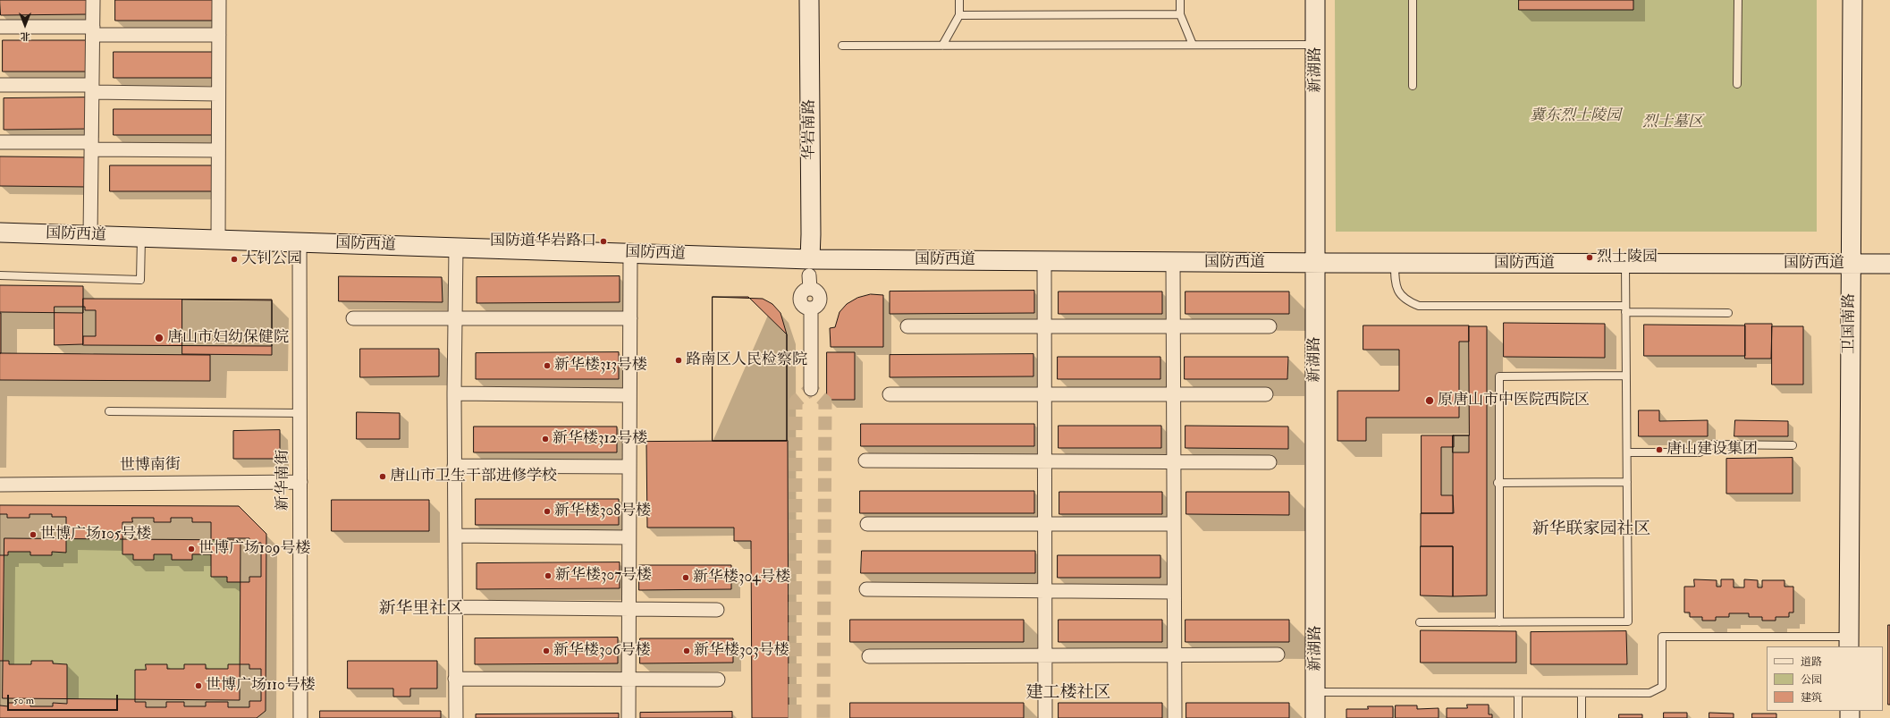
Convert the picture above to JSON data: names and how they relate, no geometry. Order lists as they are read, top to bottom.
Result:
{
  "streets": {
    "street": [
      "新湖路",
      "华岩南路",
      "国防西道",
      "卫国南路",
      "世博南街",
      "新华南街"
    ]
  },
  "crossings": [
    ["新湖路", "国防西道"],
    ["华岩南路", "国防西道"],
    ["国防西道", "卫国南路"],
    ["国防西道", "新华南街"],
    ["世博南街", "新华南街"]
  ],
  "districts": ["新华联家园社区", "新华里社区", "建工楼社区"],
  "parks": ["冀东烈士陵园", "烈士墓区"],
  "places": [
    "国防道华岩路口",
    "烈士陵园",
    "大钊公园",
    "唐山市妇幼保健院",
    "路南区人民检察院",
    "新华楼313号楼",
    "原唐山市中医院西院区",
    "新华楼312号楼",
    "唐山建设集团",
    "唐山市卫生干部进修学校",
    "新华楼308号楼",
    "世博广场105号楼",
    "世博广场109号楼",
    "新华楼307号楼",
    "新华楼304号楼",
    "新华楼306号楼",
    "新华楼303号楼",
    "世博广场110号楼"
  ],
  "legend": ["道路", "公园", "建筑"],
  "scale_bar": "50 m",
  "north": "bottom"
}
